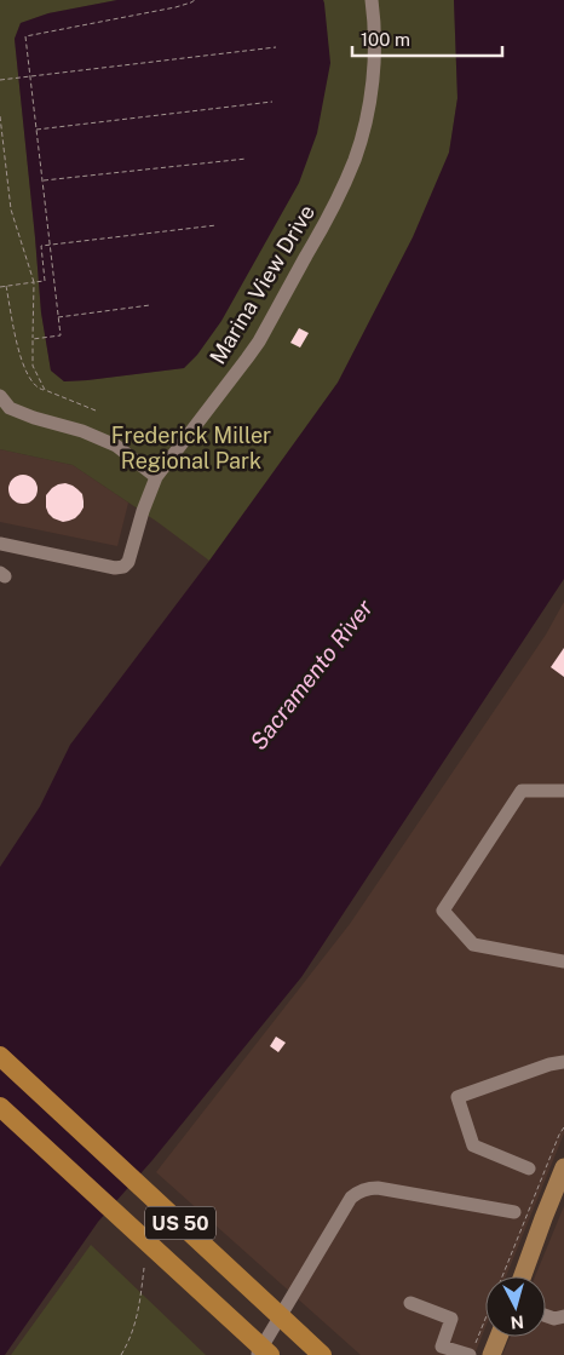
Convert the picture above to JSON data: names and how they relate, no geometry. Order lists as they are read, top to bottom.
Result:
{
  "streets": {
    "highway": ["US 50"],
    "street": ["Marina View Drive"]
  },
  "water": ["Sacramento River"],
  "parks": ["Frederick Miller Regional Park"],
  "scale_bar": "100 m",
  "north": "bottom"
}
